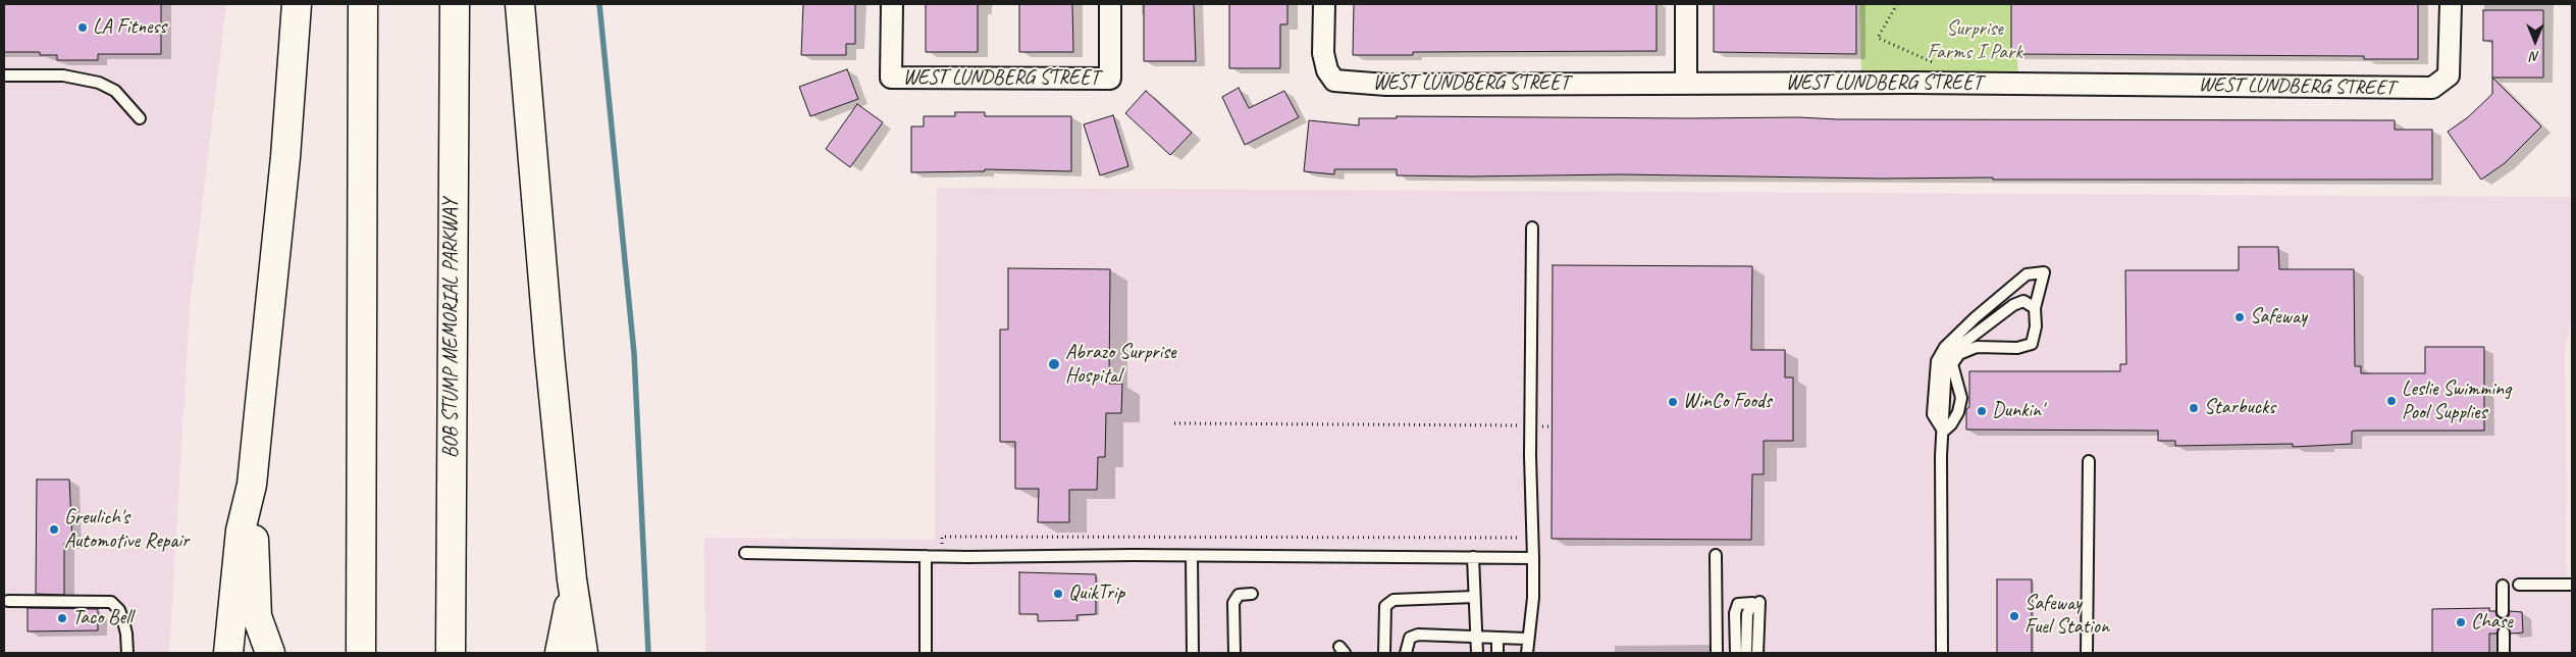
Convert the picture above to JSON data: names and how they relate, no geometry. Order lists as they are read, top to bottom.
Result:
{
  "streets": {
    "highway": ["BOB STUMP MEMORIAL PARKWAY"],
    "street": ["WEST LUNDBERG STREET"]
  },
  "parks": ["Surprise Farms I Park"],
  "places": [
    "LA Fitness",
    "Safeway",
    "Abrazo Surprise Hospital",
    "Leslie Swimming Pool Supplies",
    "WinCo Foods",
    "Starbucks",
    "Dunkin'",
    "Greulich's Automotive Repair",
    "QuikTrip",
    "Safeway Fuel Station",
    "Taco Bell",
    "Chase"
  ],
  "north": "bottom"
}
